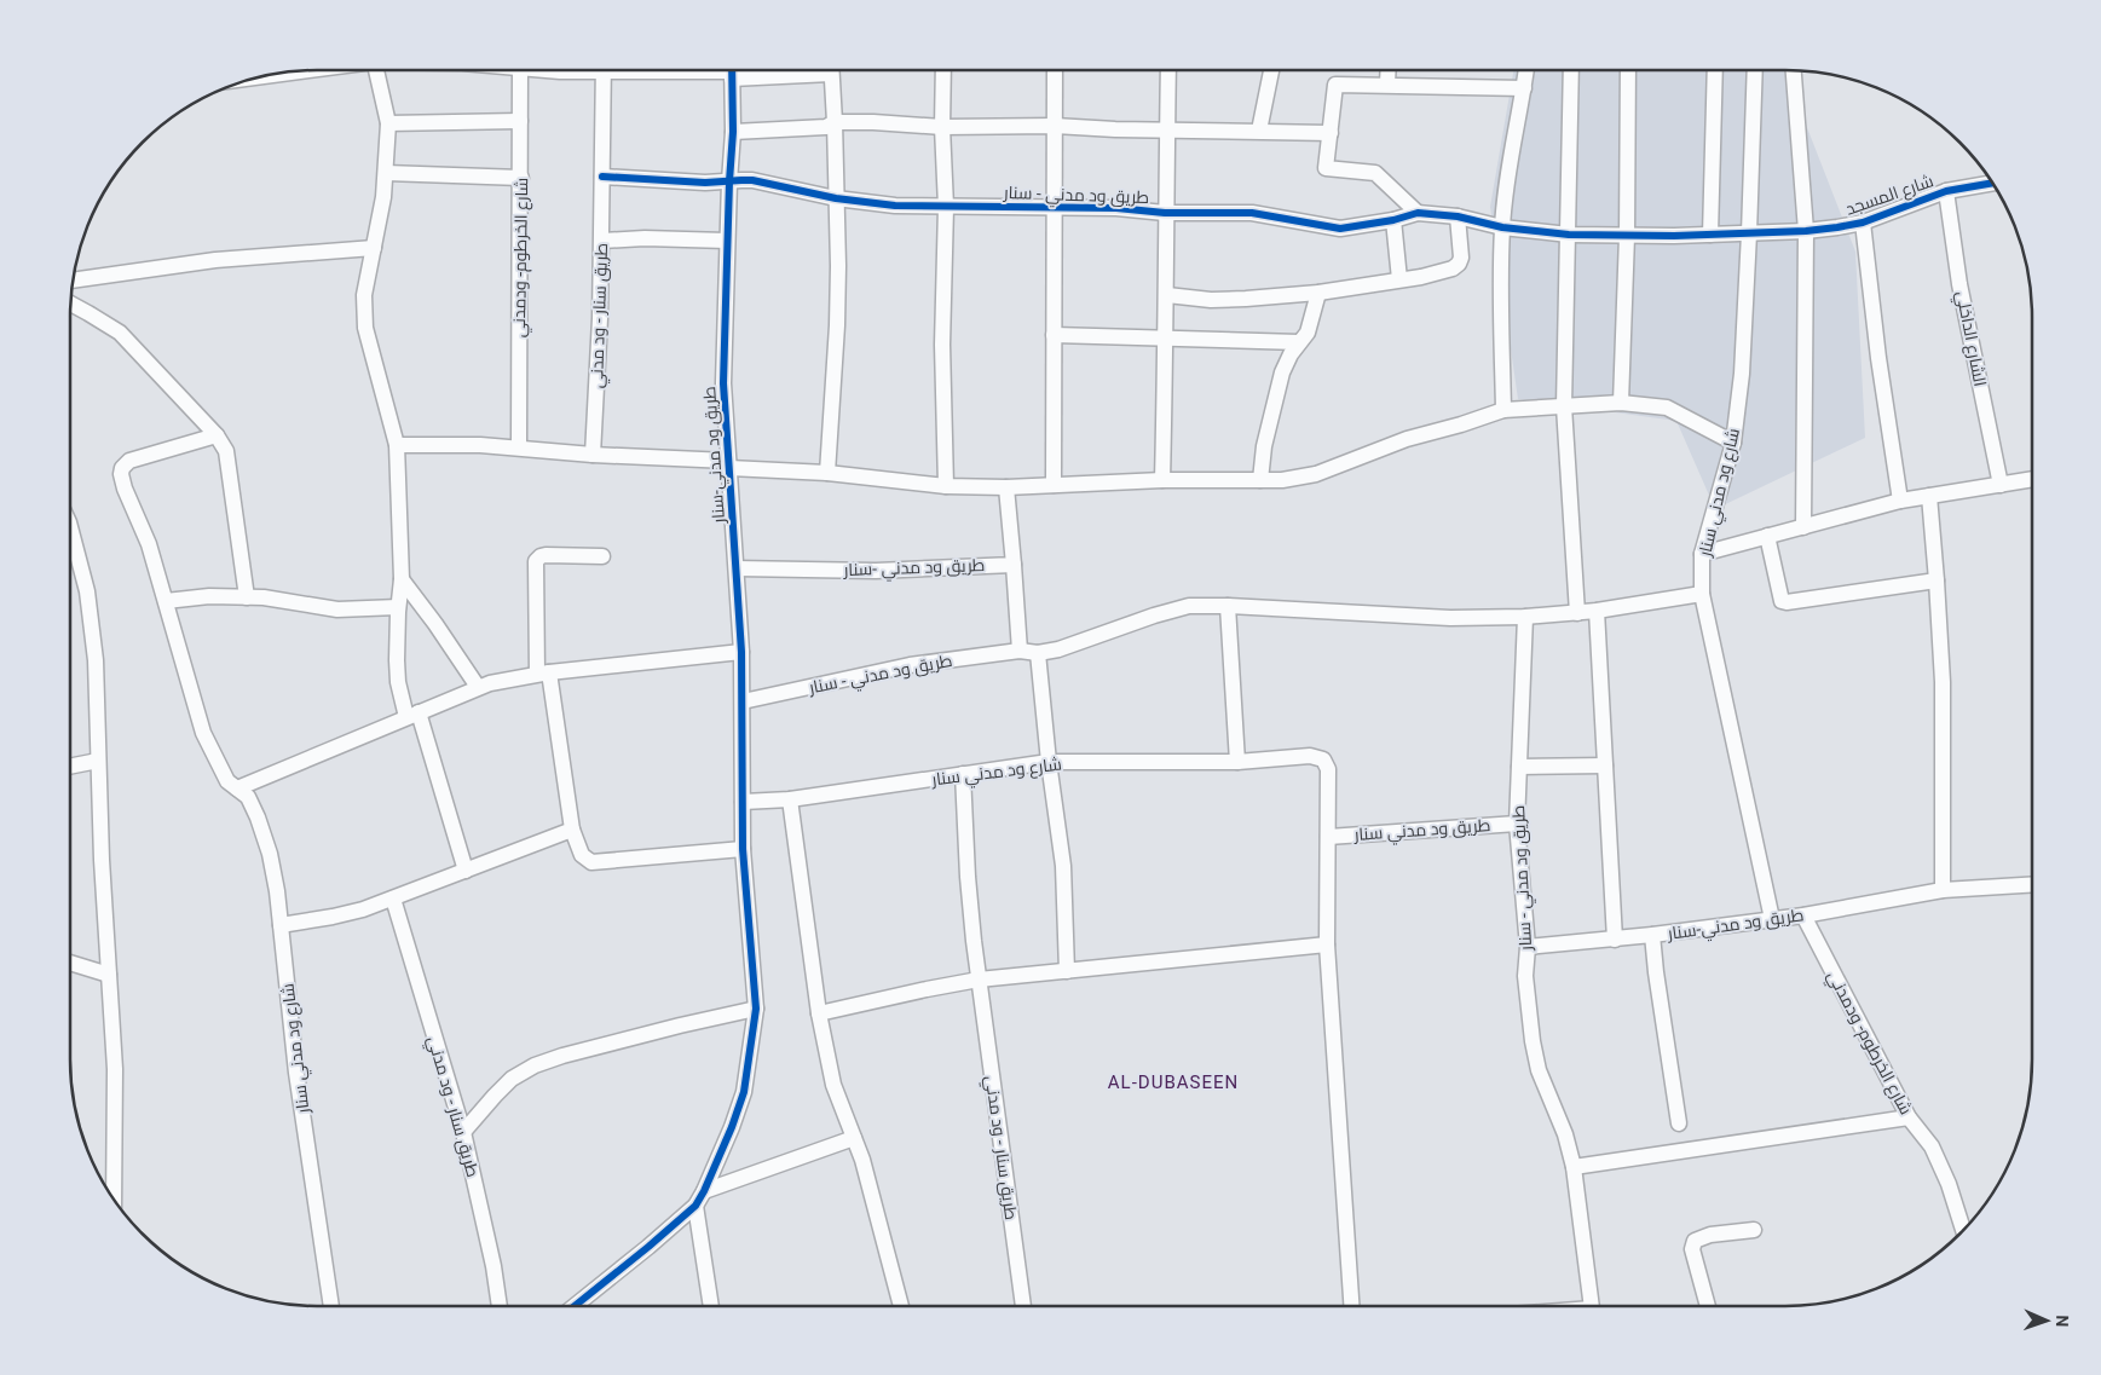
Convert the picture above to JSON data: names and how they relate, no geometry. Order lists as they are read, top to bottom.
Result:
{
  "streets": {
    "street": [
      "طريق ود مدني - سنار",
      "شارع المسجد",
      "شارع الخرطوم- ودمدني",
      "طريق سنار - ود مدني",
      "الشارع الداخلي",
      "طريق ود مدني-سنار",
      "شارع ود مدني سنار",
      "طريق ود مدني -سنار",
      "طريق ود مدني سنار"
    ]
  },
  "crossings": [
    ["طريق ود مدني - سنار", "طريق ود مدني-سنار"],
    ["طريق ود مدني - سنار", "شارع ود مدني سنار"],
    ["طريق ود مدني - سنار", "طريق ود مدني سنار"],
    ["شارع المسجد", "الشارع الداخلي"],
    ["شارع المسجد", "شارع ود مدني سنار"],
    ["شارع الخرطوم- ودمدني", "طريق ود مدني-سنار"],
    ["طريق سنار - ود مدني", "طريق ود مدني-سنار"],
    ["طريق سنار - ود مدني", "شارع ود مدني سنار"],
    ["طريق ود مدني-سنار", "شارع ود مدني سنار"],
    ["طريق ود مدني-سنار", "طريق ود مدني -سنار"],
    ["شارع ود مدني سنار", "طريق ود مدني سنار"]
  ],
  "districts": ["AL-DUBASEEN"],
  "north": "right"
}
